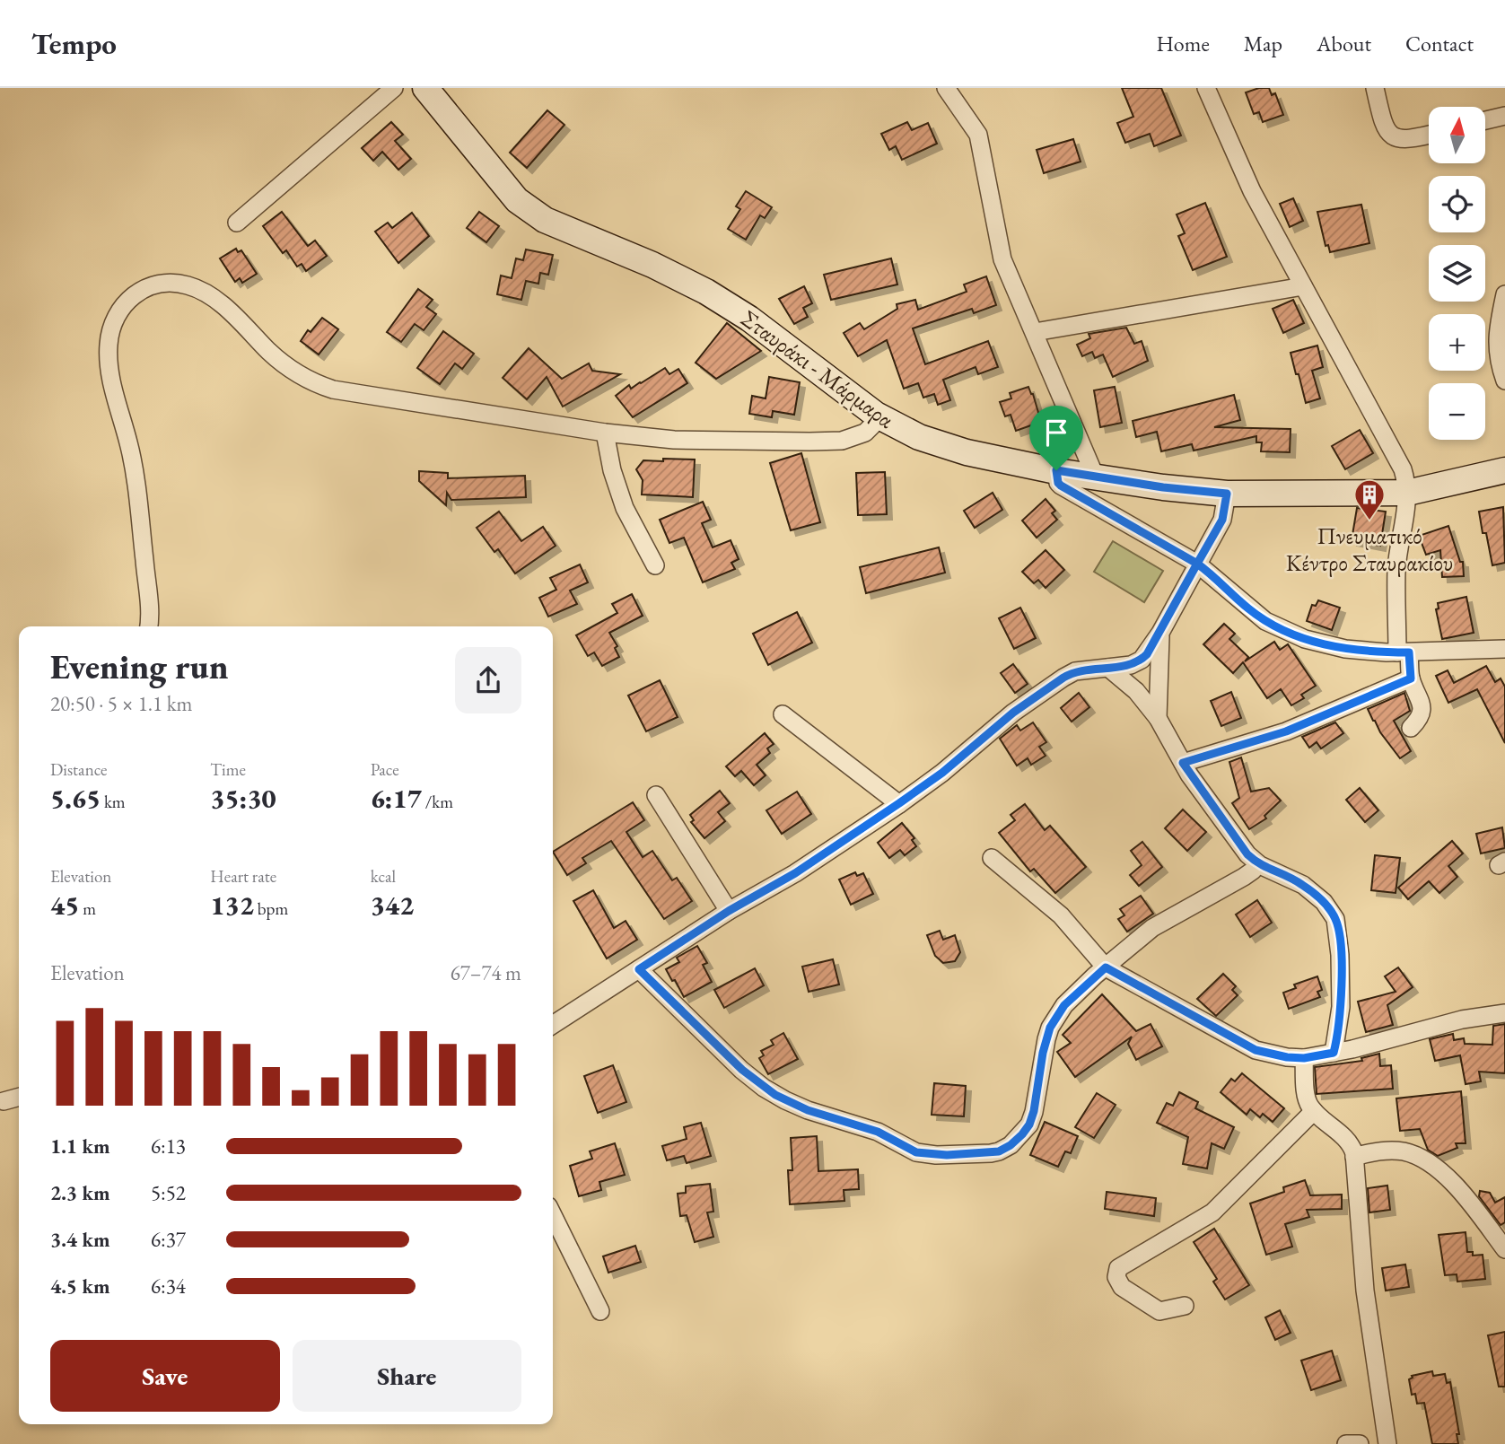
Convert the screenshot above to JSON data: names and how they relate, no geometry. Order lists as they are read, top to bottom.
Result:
{
  "streets": {
    "street": ["Σταυράκι - Μάρμαρα"]
  },
  "places": {
    "building": ["Πνευματικό Κέντρο Σταυρακίου"]
  },
  "north": "top",
  "page": {
    "header": "Tempo",
    "nav": [
      "Home",
      "Map",
      "About",
      "Contact"
    ],
    "map_buttons": ["+", "−"],
    "heading": ["Evening run", "20:50 · 5 × 1.1 km"],
    "stats": [
      ["Distance", "5.65 km"],
      ["Time", "35:30"],
      ["Pace", "6:17 /km"],
      ["Elevation", "45 m"],
      ["Heart rate", "132 bpm"],
      ["kcal", "342"]
    ],
    "chart": ["Elevation", "67–74 m"],
    "list": [
      {
        "name": "1.1 km",
        "note": "6:13"
      },
      {
        "name": "2.3 km",
        "note": "5:52"
      },
      {
        "name": "3.4 km",
        "note": "6:37"
      },
      {
        "name": "4.5 km",
        "note": "6:34"
      }
    ],
    "buttons": ["Save", "Share"]
  }
}
